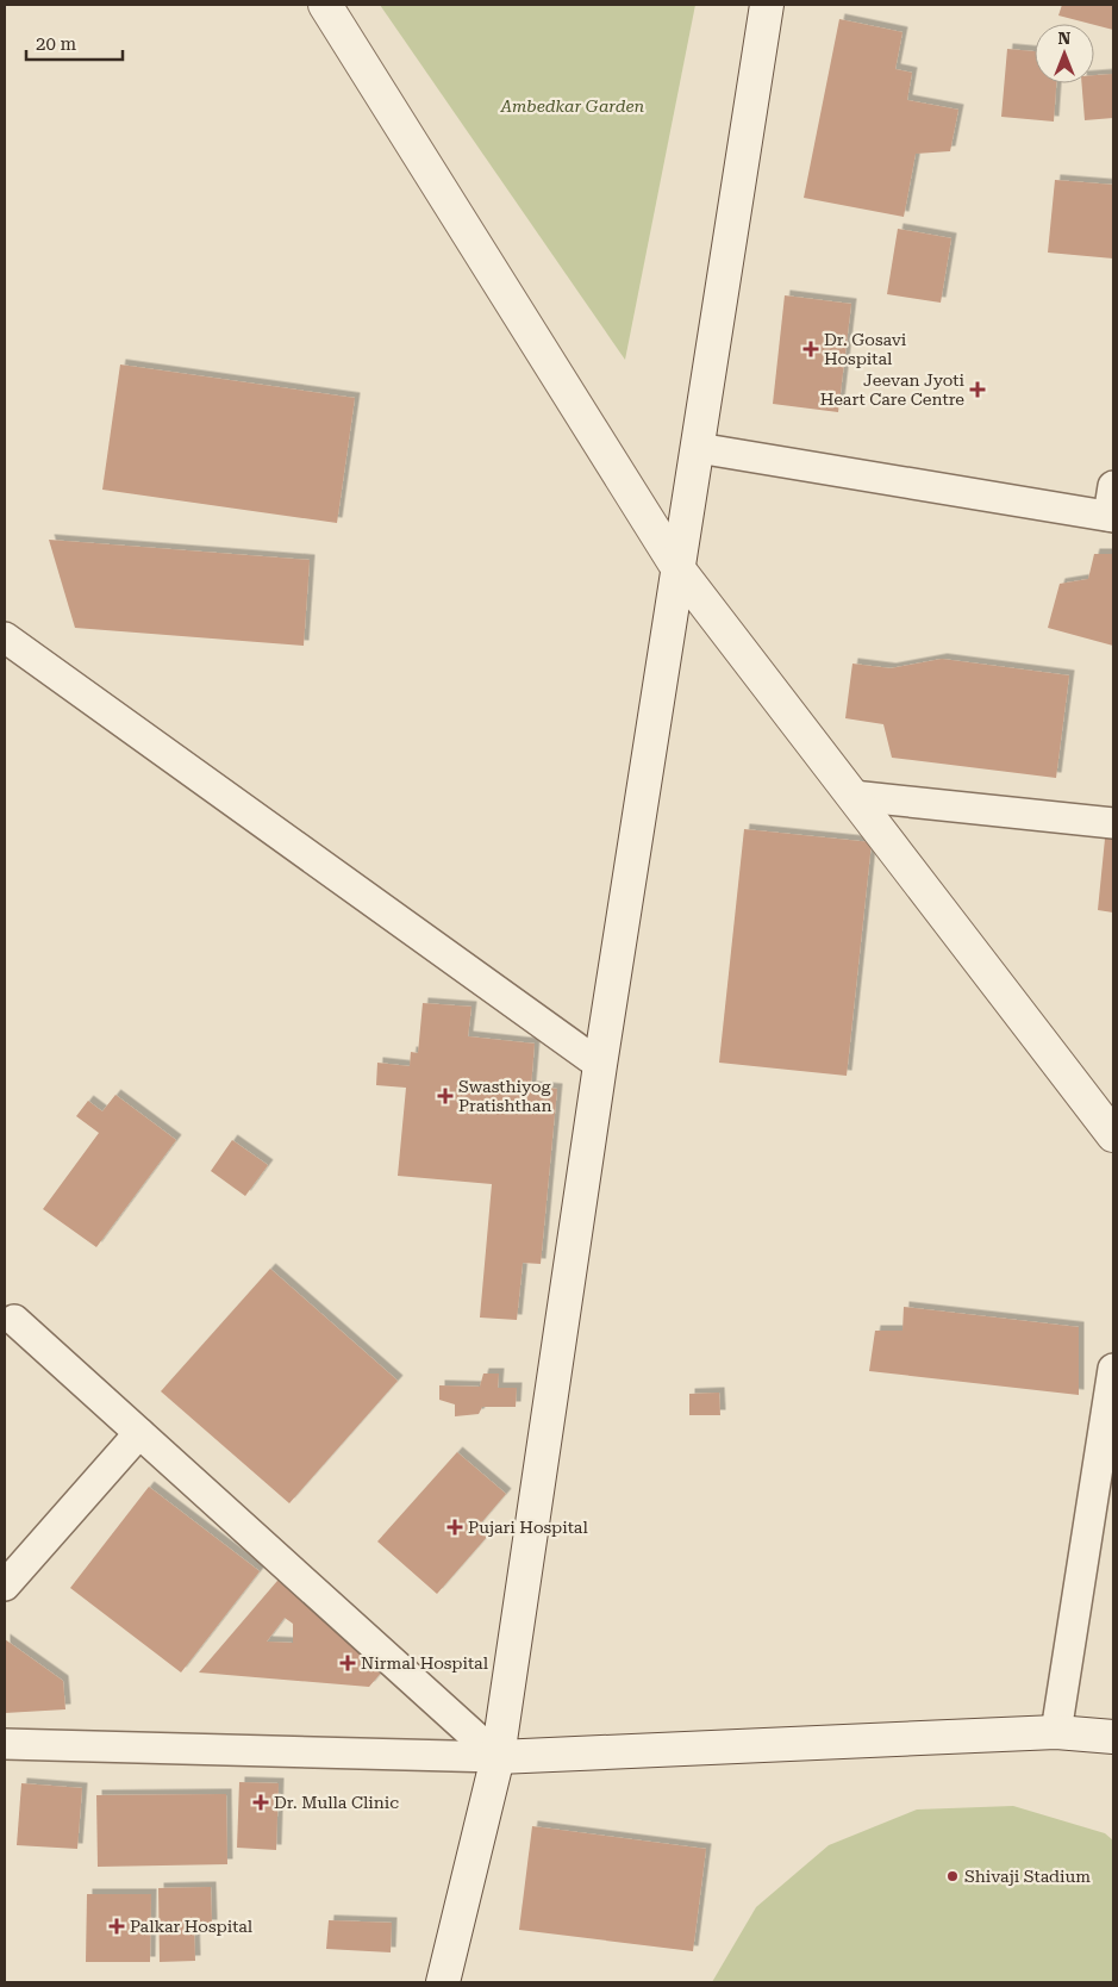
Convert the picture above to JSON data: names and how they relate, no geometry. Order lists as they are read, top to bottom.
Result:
{
  "parks": ["Ambedkar Garden"],
  "places": {
    "health": [
      "Dr. Gosavi Hospital",
      "Jeevan Jyoti Heart Care Centre",
      "Swasthiyog Pratishthan",
      "Pujari Hospital",
      "Nirmal Hospital",
      "Dr. Mulla Clinic",
      "Palkar Hospital"
    ],
    "other": ["Shivaji Stadium"]
  },
  "scale_bar": "20 m",
  "north": "top"
}
